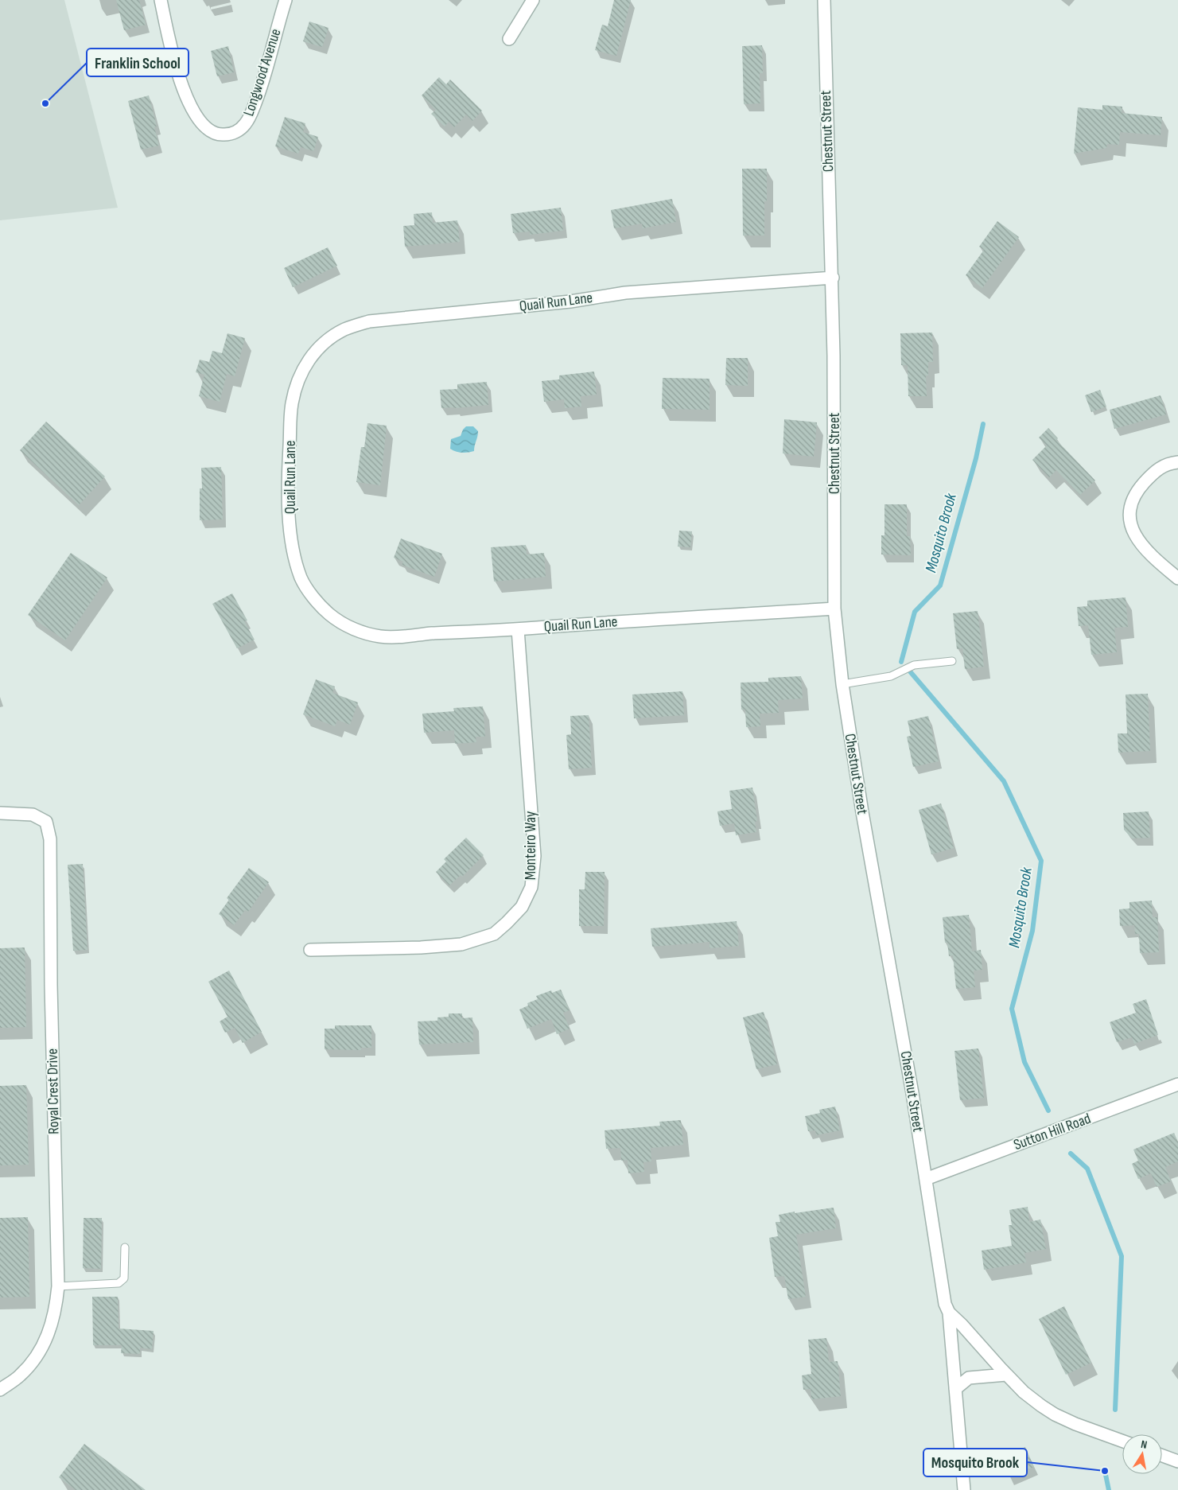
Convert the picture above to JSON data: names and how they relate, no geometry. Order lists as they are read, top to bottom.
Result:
{
  "streets": {
    "street": [
      "Longwood Avenue",
      "Chestnut Street",
      "Quail Run Lane",
      "Monteiro Way",
      "Royal Crest Drive",
      "Sutton Hill Road"
    ]
  },
  "crossings": [
    ["Chestnut Street", "Quail Run Lane"],
    ["Chestnut Street", "Sutton Hill Road"],
    ["Quail Run Lane", "Monteiro Way"]
  ],
  "water": ["Mosquito Brook"],
  "places": ["Franklin School", "Mosquito Brook"],
  "north": "top"
}
